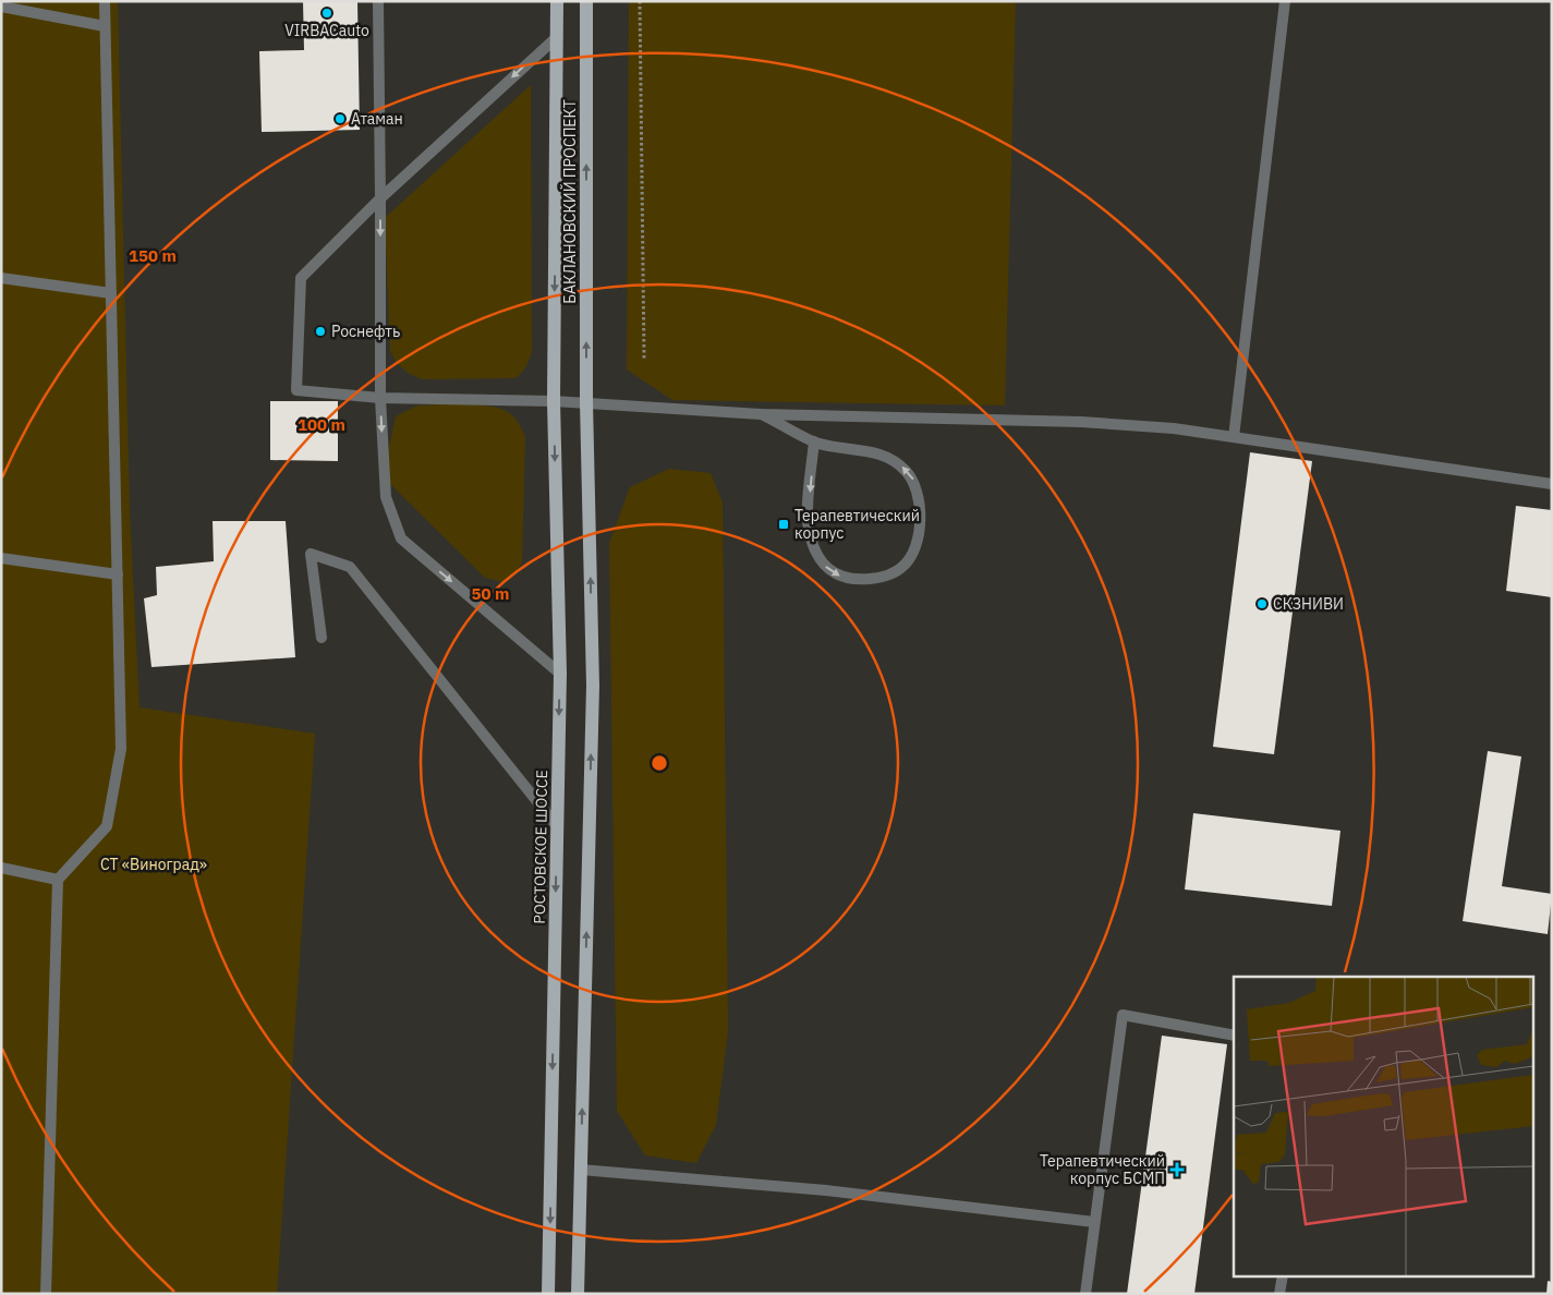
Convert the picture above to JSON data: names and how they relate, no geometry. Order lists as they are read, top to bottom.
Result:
{
  "streets": {
    "main road": ["БАКЛАНОВСКИЙ ПРОСПЕКТ", "РОСТОВСКОЕ ШОССЕ"]
  },
  "crossings": [
    ["БАКЛАНОВСКИЙ ПРОСПЕКТ", "РОСТОВСКОЕ ШОССЕ"]
  ],
  "parks": ["СТ «Виноград»"],
  "places": {
    "other": [
      "VIRBACauto",
      "Атаман",
      "Роснефть",
      "СКЗНИВИ"
    ],
    "transit": ["Терапевтический корпус"],
    "health": ["Терапевтический корпус БСМП"]
  },
  "rings": ["150 m", "100 m", "50 m"]
}
